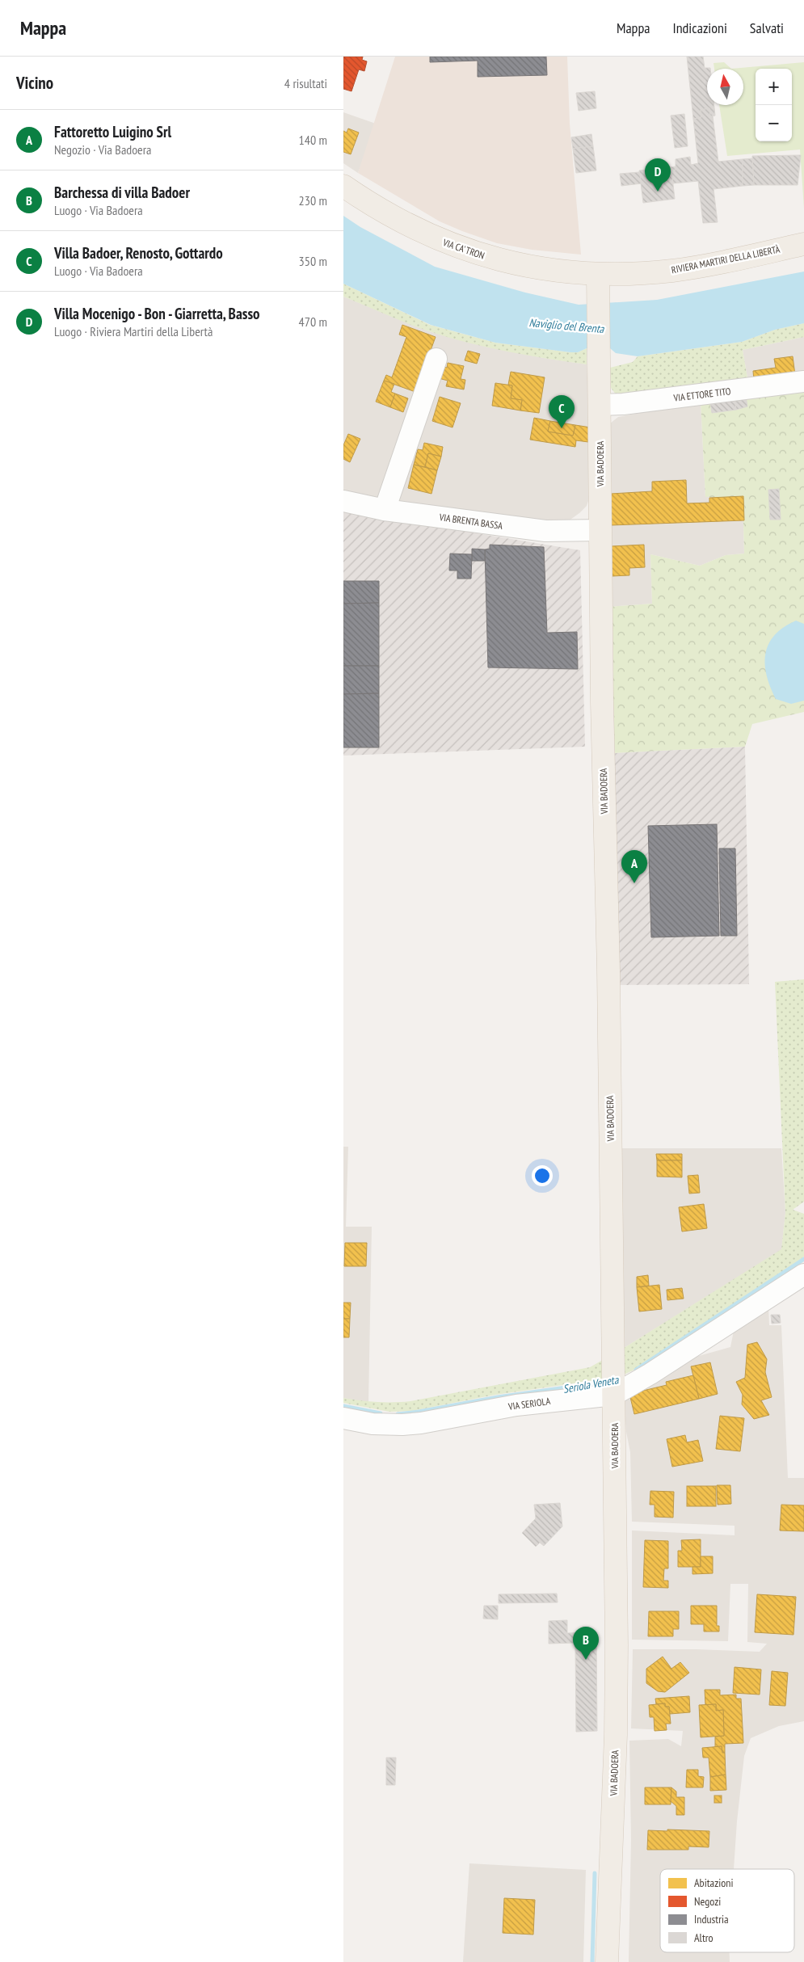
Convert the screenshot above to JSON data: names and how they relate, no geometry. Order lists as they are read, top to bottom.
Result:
{
  "streets": {
    "main road": ["VIA CA' TRON", "RIVIERA MARTIRI DELLA LIBERTÀ", "VIA BADOERA"],
    "street": ["VIA ETTORE TITO", "VIA BRENTA BASSA", "VIA SERIOLA"]
  },
  "crossings": [
    ["VIA CA' TRON", "RIVIERA MARTIRI DELLA LIBERTÀ"],
    ["VIA CA' TRON", "VIA BADOERA"],
    ["RIVIERA MARTIRI DELLA LIBERTÀ", "VIA BADOERA"],
    ["VIA ETTORE TITO", "VIA BADOERA"],
    ["VIA BADOERA", "VIA BRENTA BASSA"],
    ["VIA BADOERA", "VIA SERIOLA"]
  ],
  "water": ["Naviglio del Brenta", "Seriola Veneta"],
  "legend": [
    "Abitazioni",
    "Negozi",
    "Industria",
    "Altro"
  ],
  "north": "top",
  "page": {
    "header": "Mappa",
    "nav": ["Mappa", "Indicazioni", "Salvati"],
    "heading": ["Vicino", "4 risultati"],
    "map_buttons": ["+", "−"],
    "list": [
      {
        "mark": "A",
        "name": "Fattoretto Luigino Srl",
        "note": "Negozio · Via Badoera",
        "value": "140 m"
      },
      {
        "mark": "B",
        "name": "Barchessa di villa Badoer",
        "note": "Luogo · Via Badoera",
        "value": "230 m"
      },
      {
        "mark": "C",
        "name": "Villa Badoer, Renosto, Gottardo",
        "note": "Luogo · Via Badoera",
        "value": "350 m"
      },
      {
        "mark": "D",
        "name": "Villa Mocenigo - Bon - Giarretta, Basso",
        "note": "Luogo · Riviera Martiri della Libertà",
        "value": "470 m"
      }
    ],
    "pins": [
      "D",
      "C",
      "A",
      "B"
    ]
  }
}
